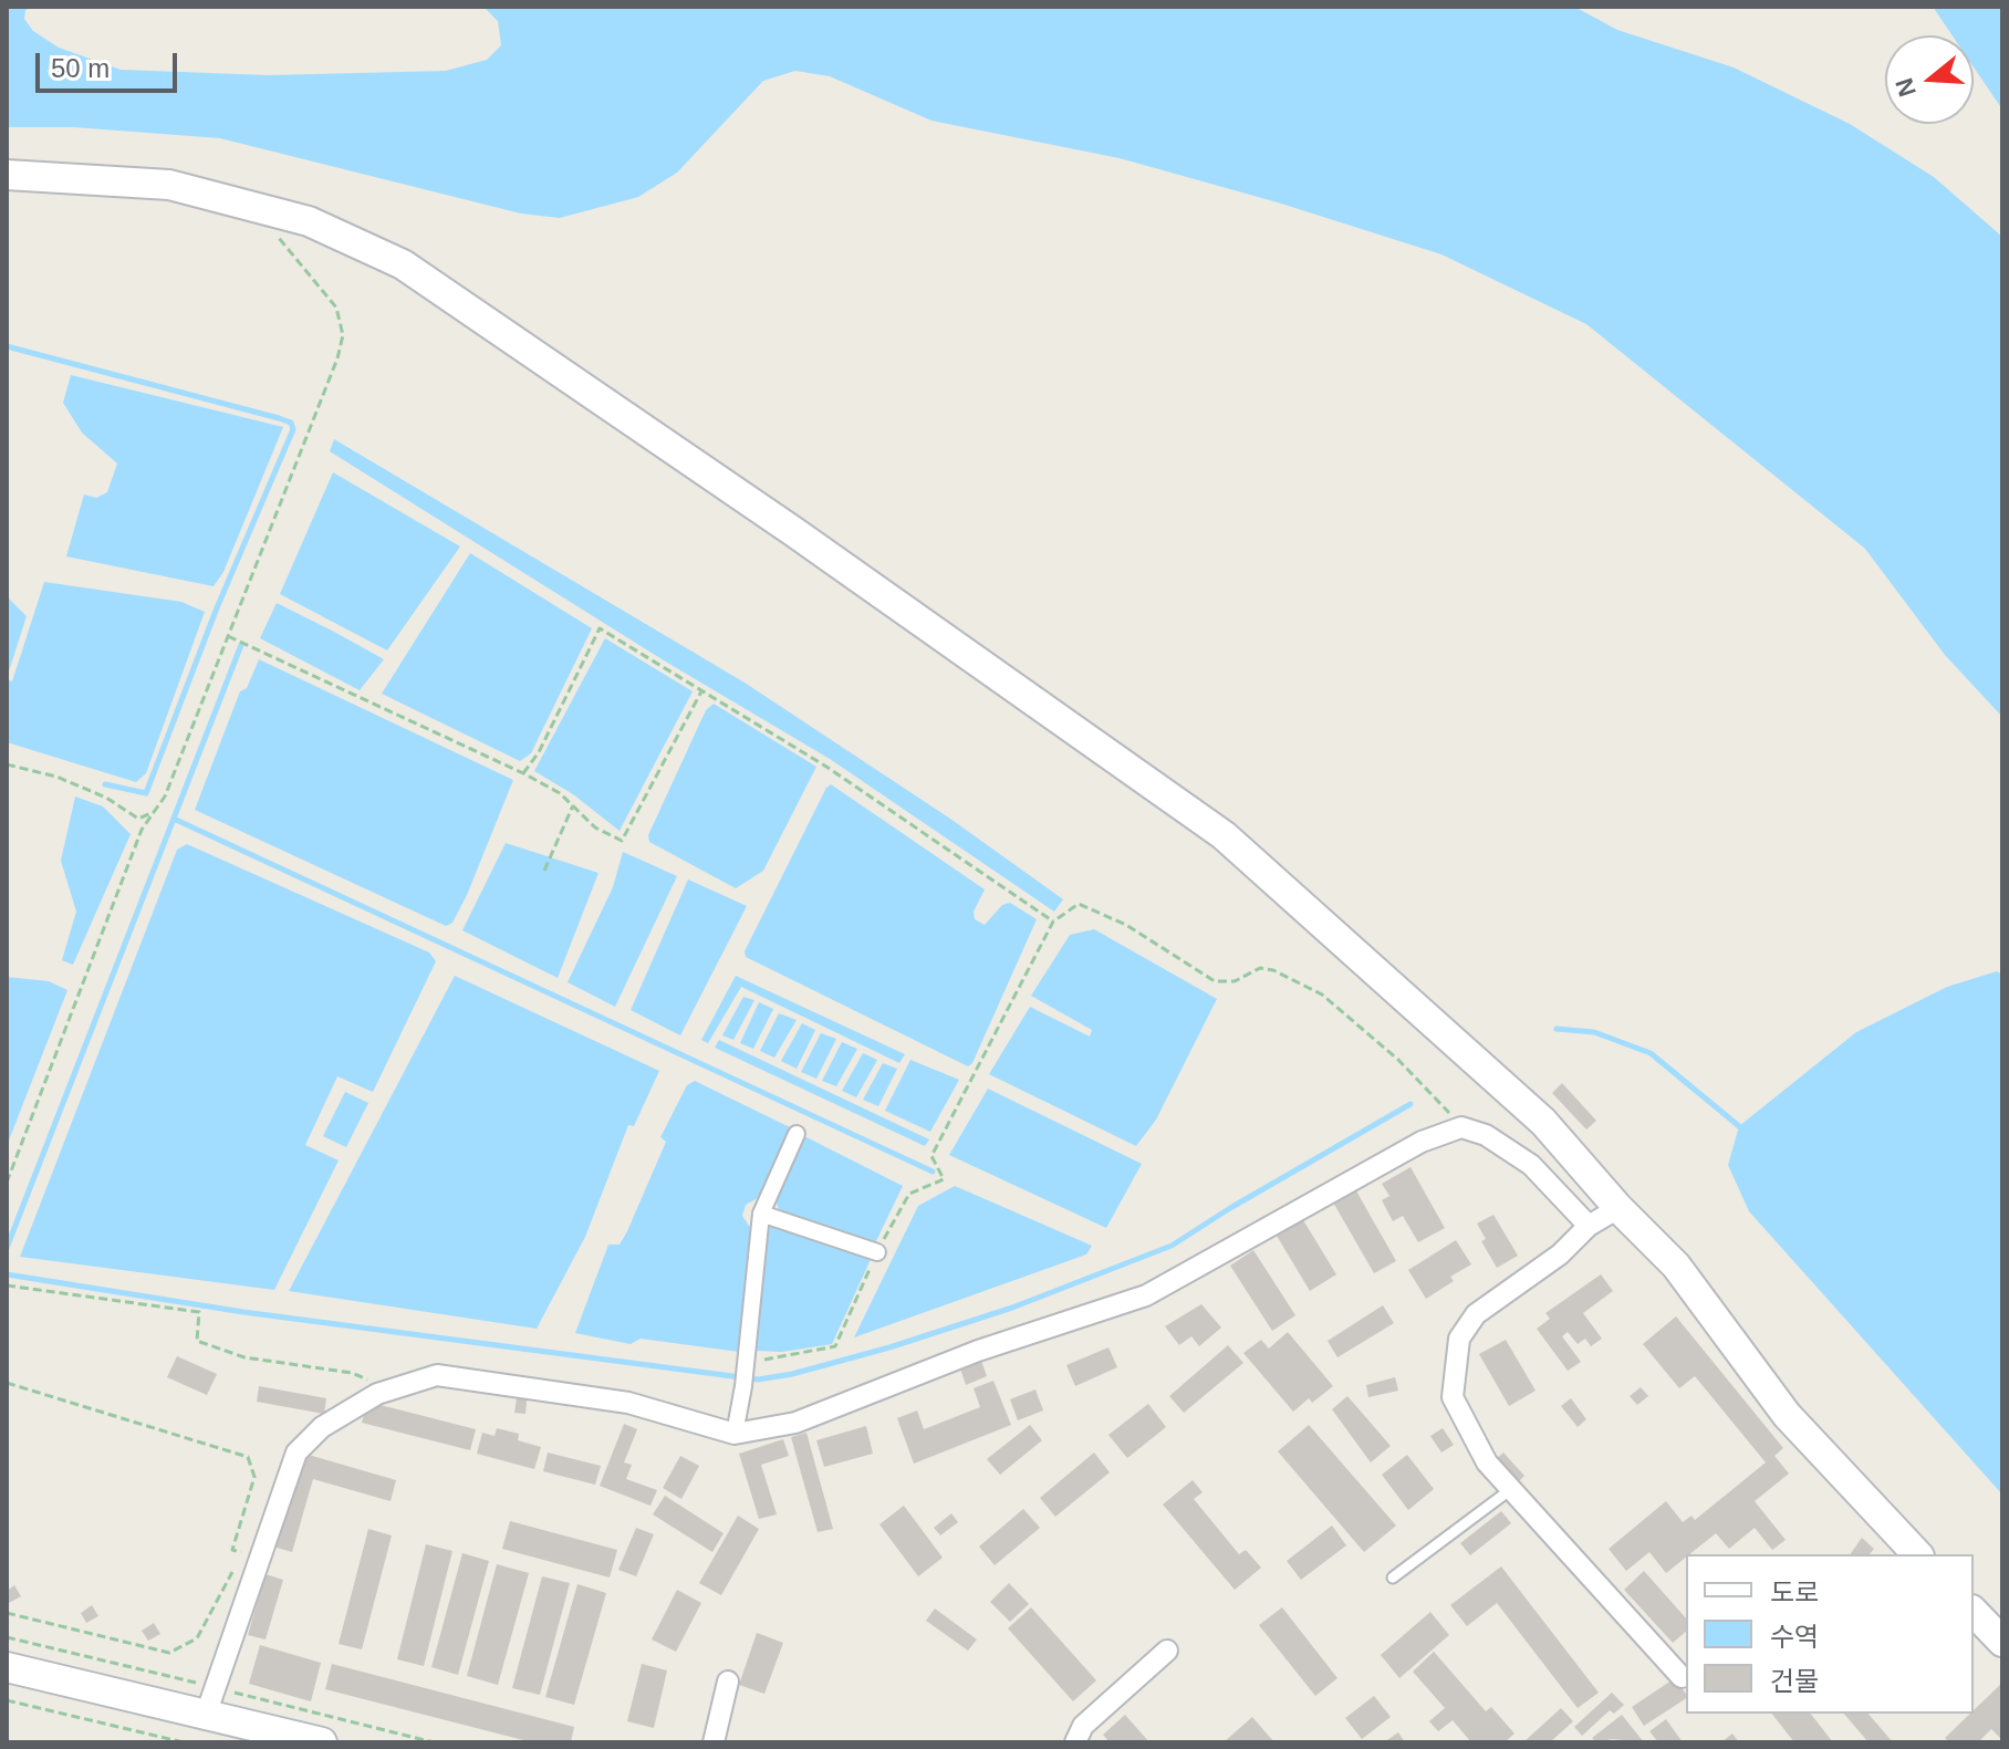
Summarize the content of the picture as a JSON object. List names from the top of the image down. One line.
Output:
{"legend":["도로","수역","건물"],"scale_bar":"50 m","north":"left"}
